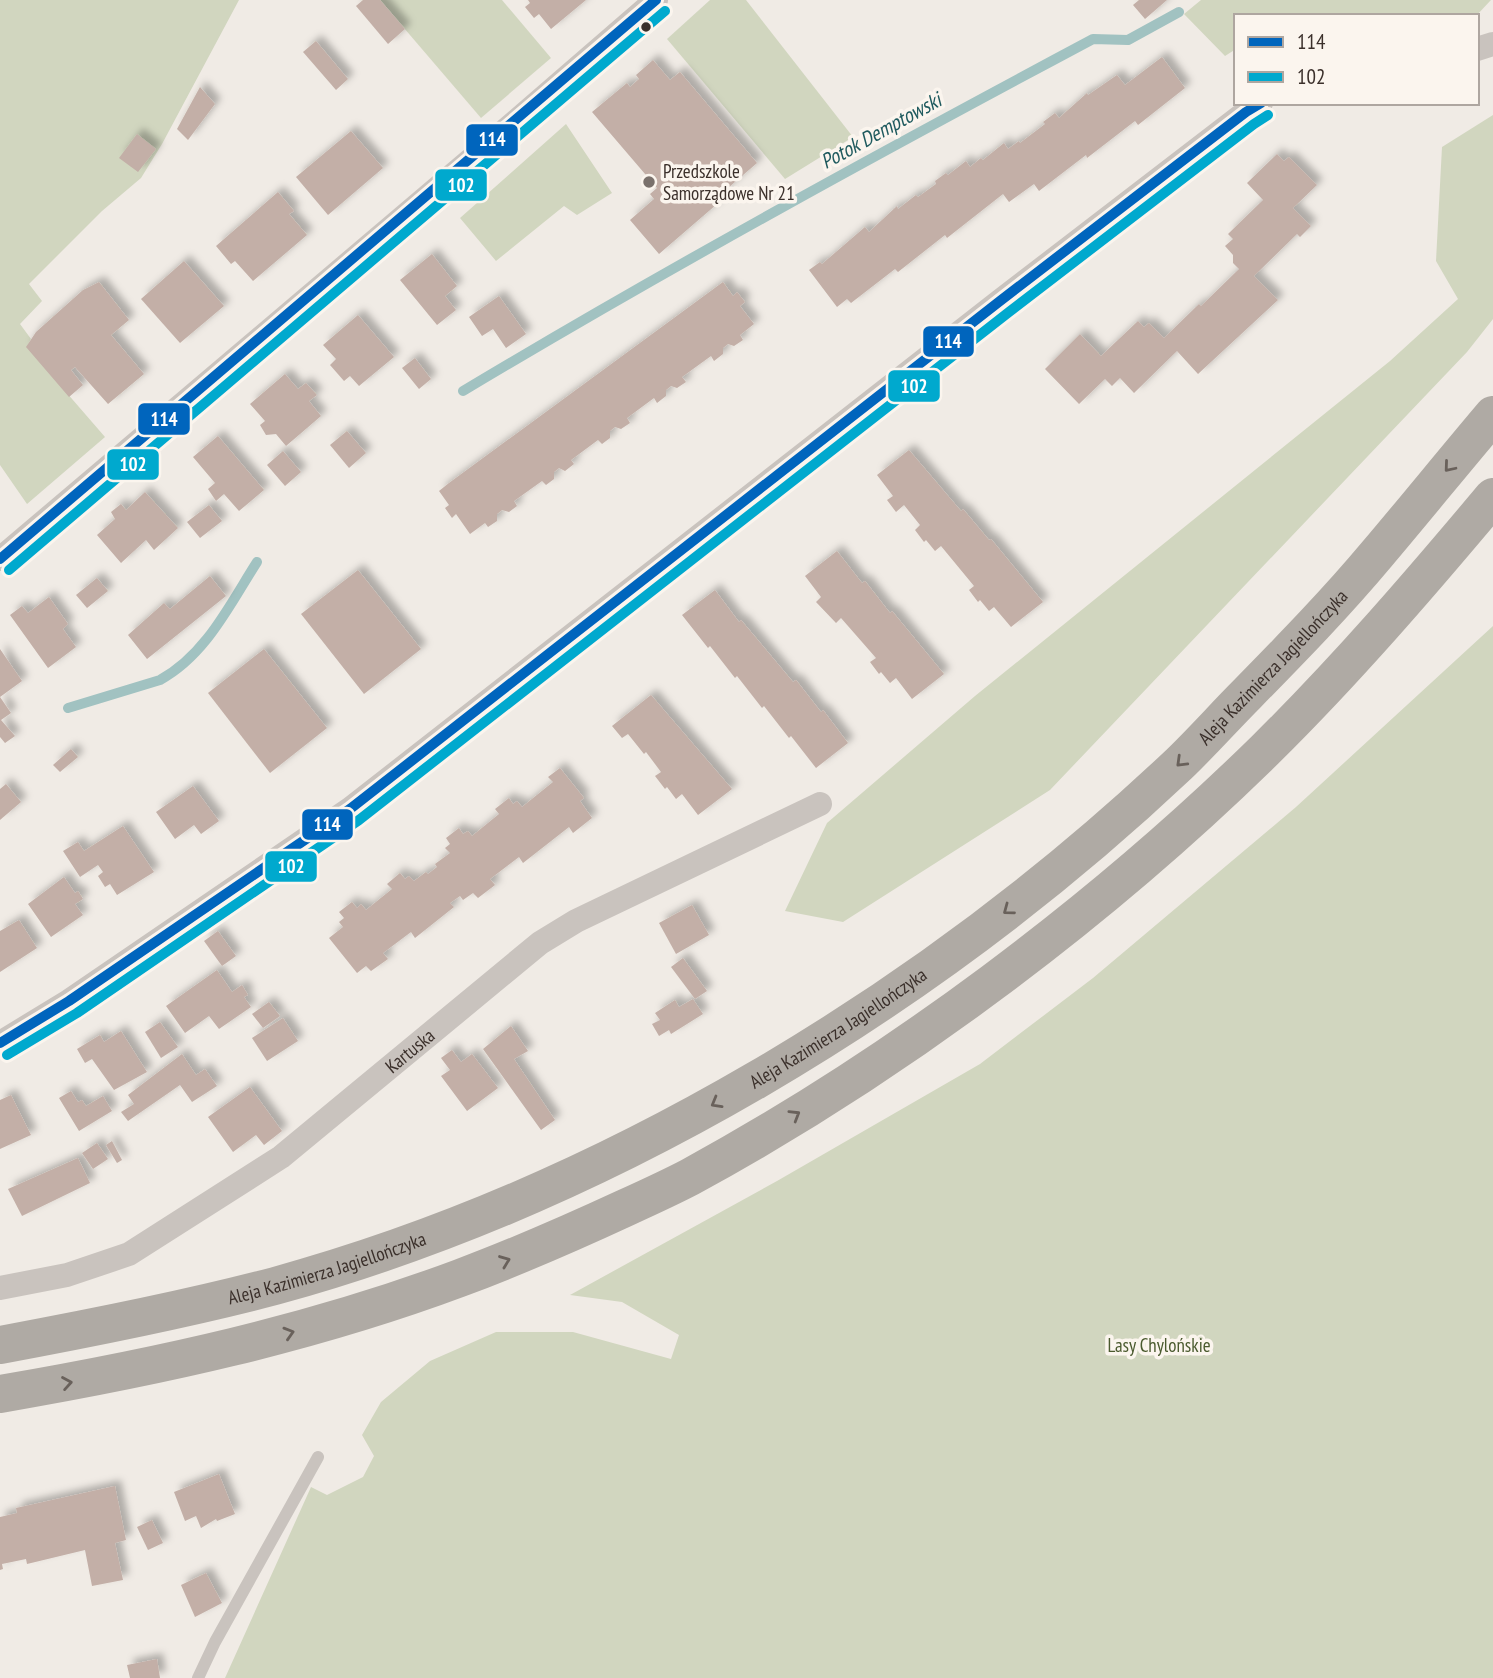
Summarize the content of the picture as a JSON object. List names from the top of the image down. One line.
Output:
{"streets":{"highway":["Aleja Kazimierza Jagiellończyka"],"street":["Kartuska"]},"water":["Potok Demptowski"],"parks":["Lasy Chylońskie"],"places":["Przedszkole Samorządowe Nr 21"],"lines":["transit line 114","transit line 102"],"legend":["114","102"]}
